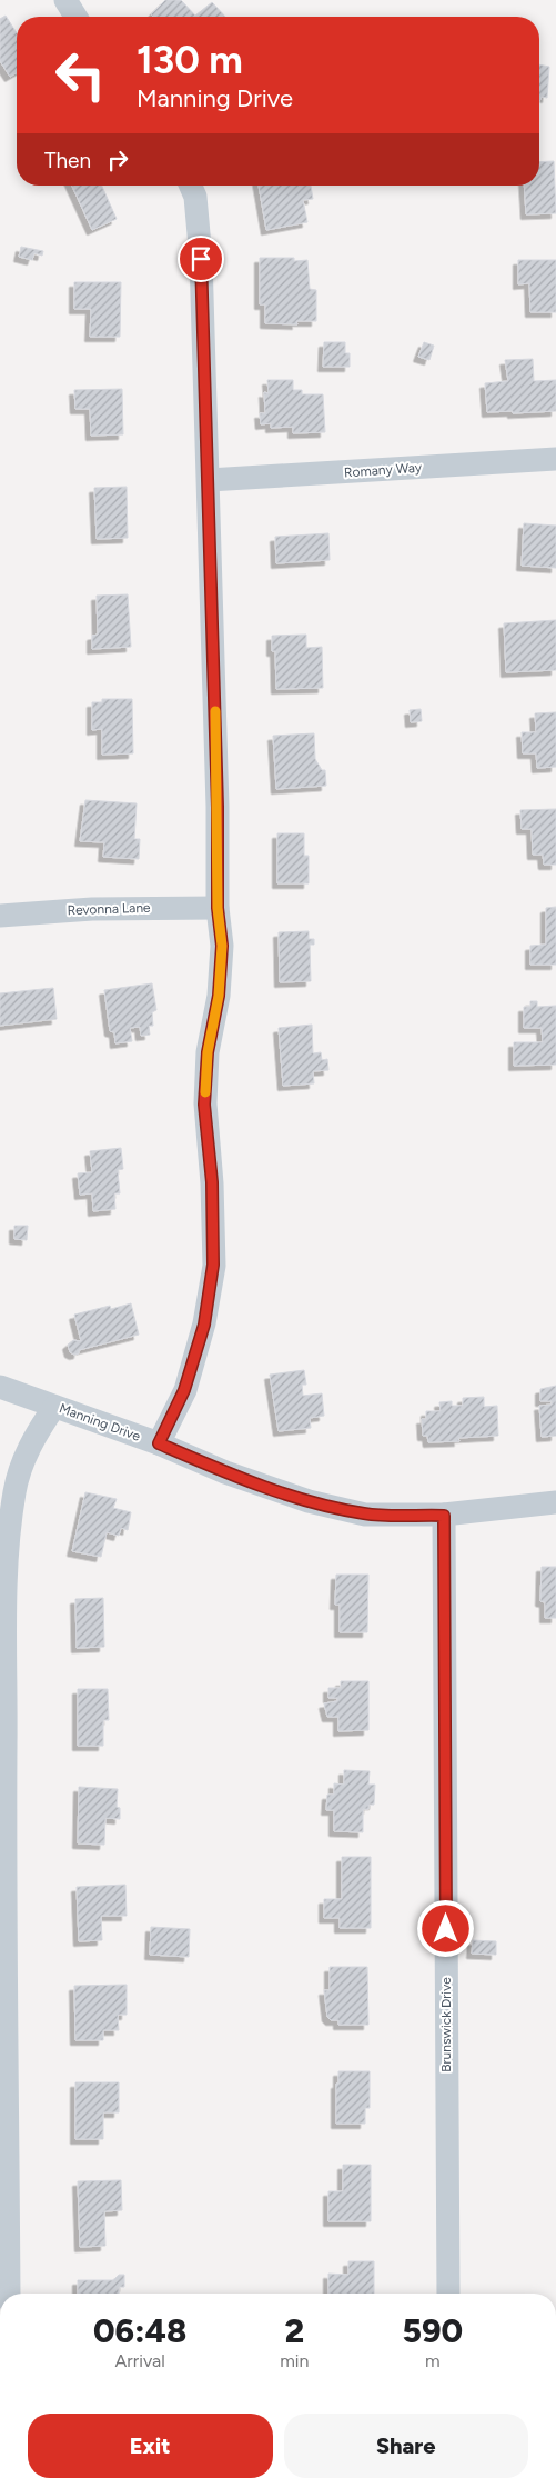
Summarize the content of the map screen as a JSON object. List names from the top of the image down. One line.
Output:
{"streets":{"street":["Romany Way","Revonna Lane","Manning Drive","Brunswick Drive"]},"crossings":[["Manning Drive","Brunswick Drive"]],"page":{"turn":["130 m","Manning Drive"],"then":"Then","eta":["06:48","Arrival","2","min","590","m"],"buttons":["Exit","Share"]}}
